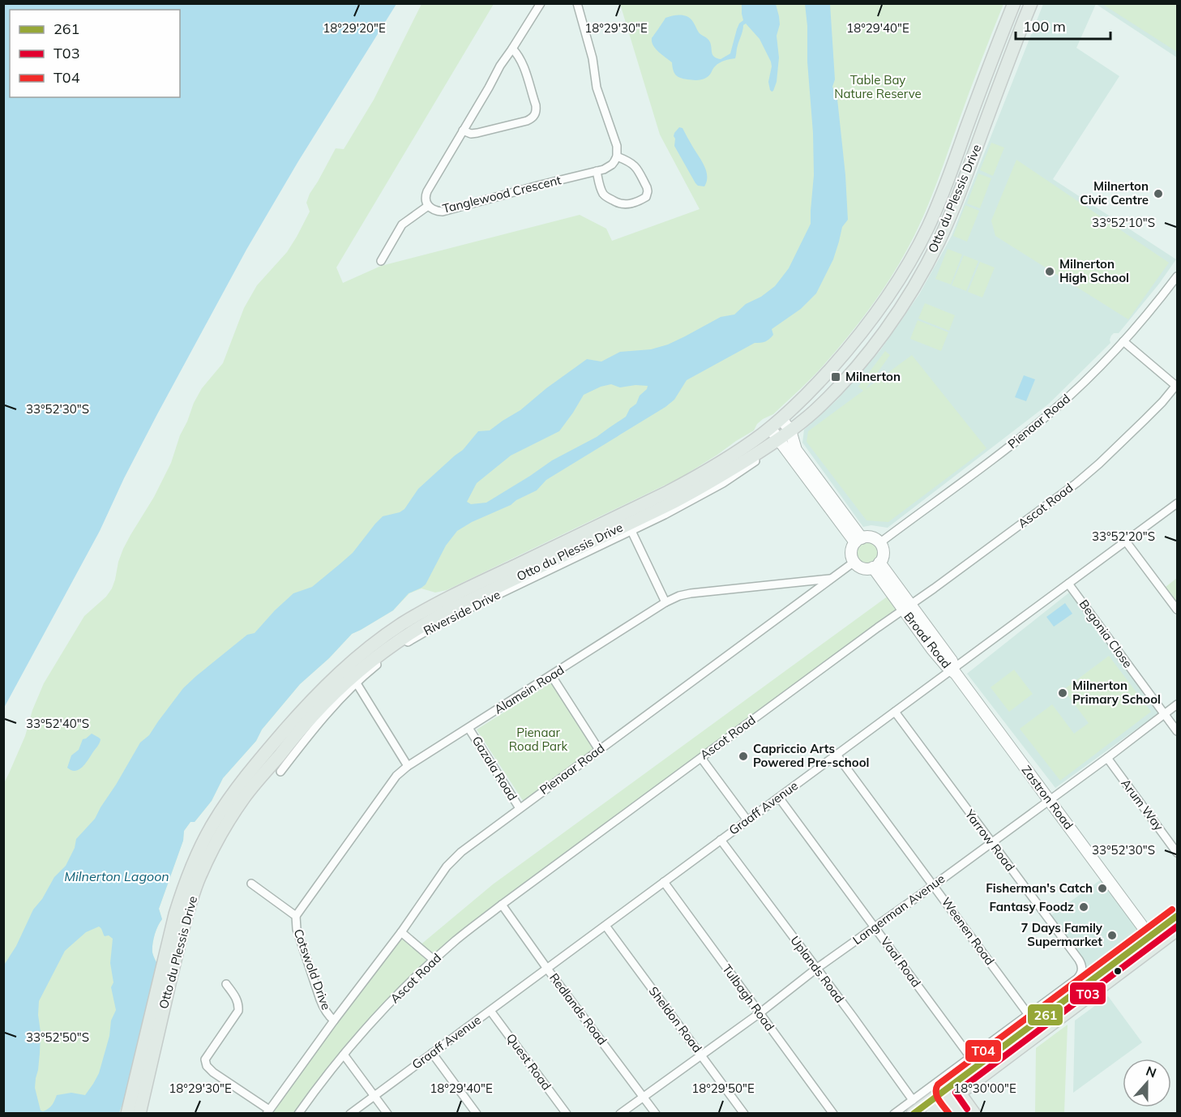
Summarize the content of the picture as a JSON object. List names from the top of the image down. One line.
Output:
{"streets":{"main road":["Otto du Plessis Drive"],"street":["Tanglewood Crescent","Pienaar Road","Ascot Road","Riverside Drive","Begonia Close","Broad Road","Alamein Road","Gazala Road","Zastron Road","Arum Way","Graaff Avenue","Yarrow Road","Langerman Avenue","Weenen Road","Vaal Road","Cotswold Drive","Uplands Road","Tulbagh Road","Redlands Road","Sheldon Road","Quest Road"]},"crossings":[["Pienaar Road","Broad Road"],["Pienaar Road","Alamein Road"],["Pienaar Road","Gazala Road"],["Pienaar Road","Cotswold Drive"],["Ascot Road","Broad Road"],["Ascot Road","Redlands Road"],["Begonia Close","Graaff Avenue"],["Begonia Close","Langerman Avenue"],["Broad Road","Zastron Road"],["Broad Road","Graaff Avenue"],["Alamein Road","Gazala Road"],["Alamein Road","Cotswold Drive"],["Zastron Road","Graaff Avenue"],["Zastron Road","Langerman Avenue"],["Arum Way","Langerman Avenue"],["Graaff Avenue","Yarrow Road"],["Graaff Avenue","Weenen Road"],["Graaff Avenue","Vaal Road"],["Graaff Avenue","Uplands Road"],["Graaff Avenue","Tulbagh Road"],["Graaff Avenue","Redlands Road"],["Graaff Avenue","Sheldon Road"],["Graaff Avenue","Quest Road"],["Yarrow Road","Langerman Avenue"],["Yarrow Road","Weenen Road"],["Langerman Avenue","Weenen Road"],["Langerman Avenue","Vaal Road"],["Langerman Avenue","Uplands Road"],["Langerman Avenue","Tulbagh Road"],["Langerman Avenue","Redlands Road"],["Langerman Avenue","Sheldon Road"]],"water":["Milnerton Lagoon"],"parks":["Table Bay Nature Reserve","Pienaar Road Park"],"places":{"other":["Milnerton Civic Centre","Milnerton High School","Milnerton Primary School","Capriccio Arts Powered Pre-school","Fisherman's Catch","Fantasy Foodz","7 Days Family Supermarket"],"transit":["Milnerton"]},"lines":["transit line T04","transit line 261","transit line T03"],"legend":["261","T03","T04"],"scale_bar":"100 m","north":"top","coordinates":["18°29'20\"E","18°29'30\"E","18°29'40\"E","33°52'10\"S","33°52'30\"S","33°52'20\"S","33°52'40\"S","33°52'50\"S","18°29'50\"E","18°30'00\"E"]}
